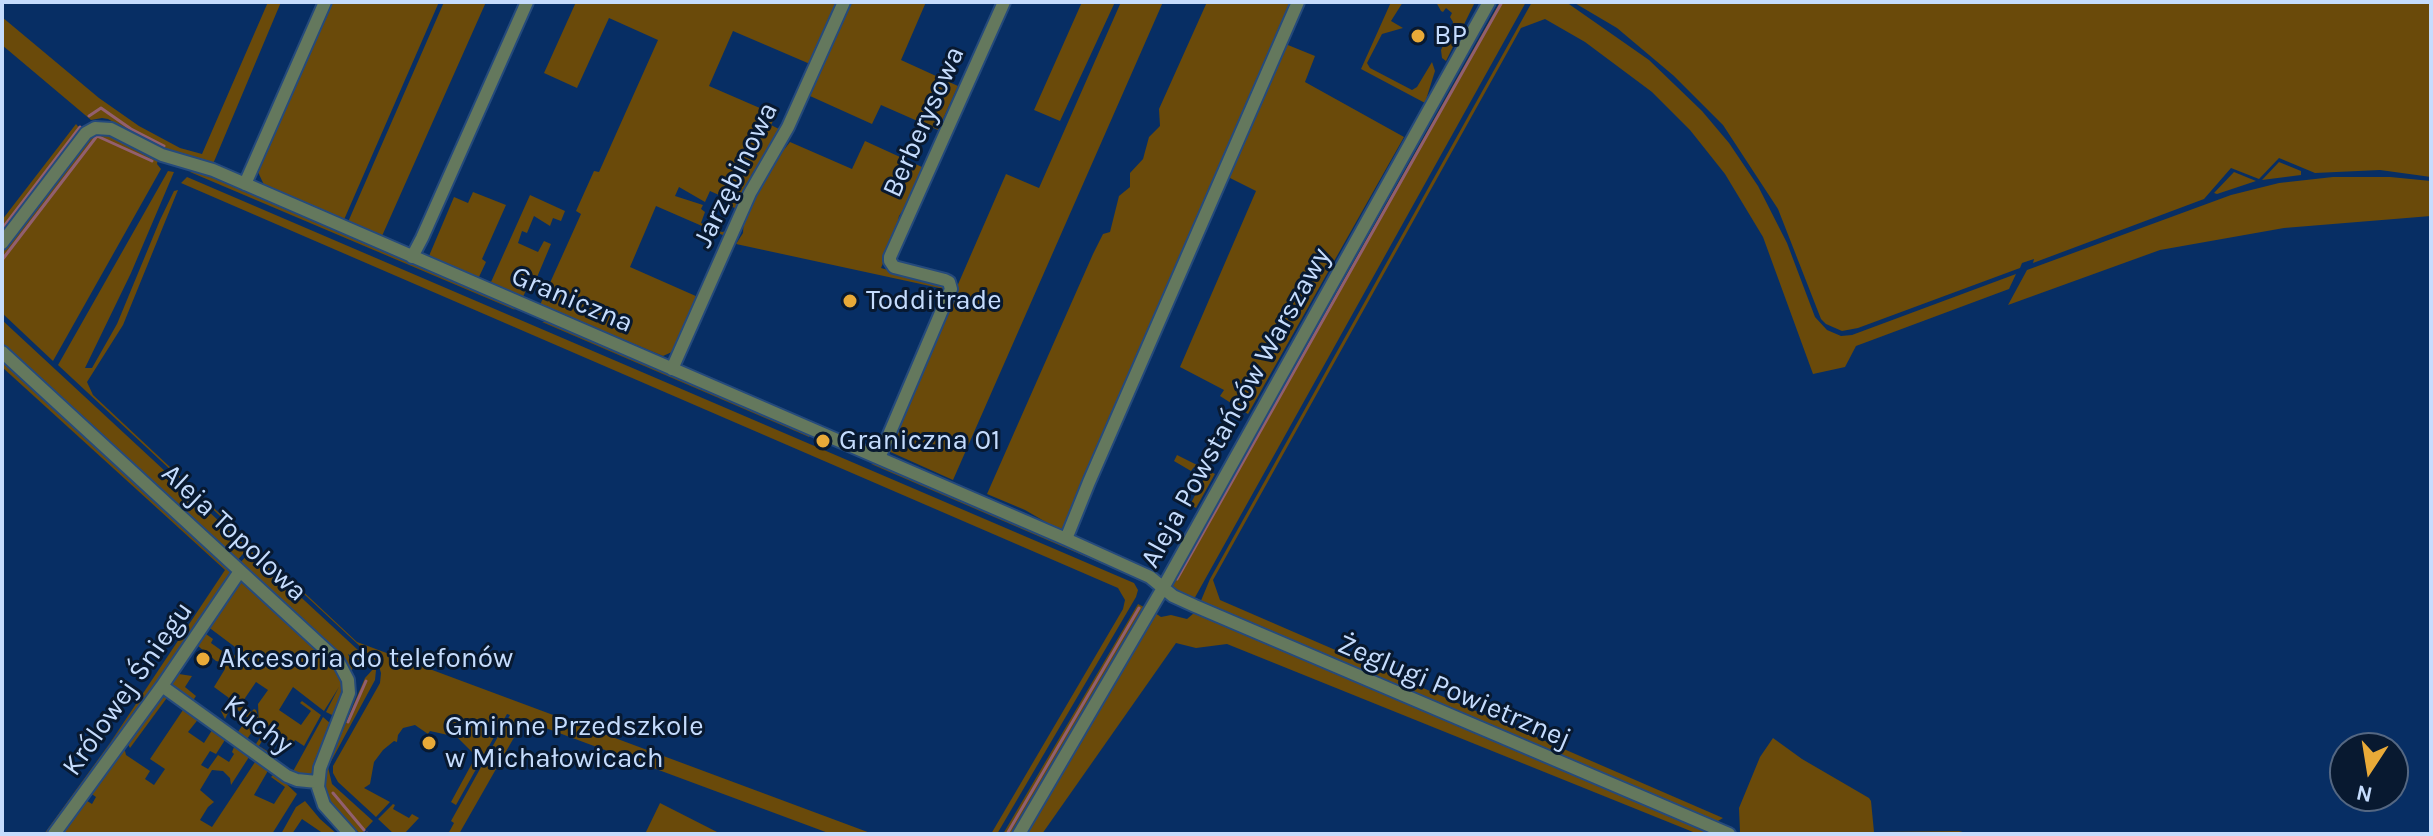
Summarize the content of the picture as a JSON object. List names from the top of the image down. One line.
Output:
{"streets":{"street":["Berberysowa","Jarzębinowa","Graniczna","Aleja Powstańców Warszawy","Aleja Topolowa","Królowej Śniegu","Żeglugi Powietrznej","Kuchy"]},"crossings":[["Berberysowa","Graniczna"],["Jarzębinowa","Graniczna"],["Graniczna","Aleja Powstańców Warszawy"],["Graniczna","Żeglugi Powietrznej"],["Aleja Powstańców Warszawy","Żeglugi Powietrznej"],["Aleja Topolowa","Królowej Śniegu"],["Aleja Topolowa","Kuchy"],["Królowej Śniegu","Kuchy"]],"places":["BP","Todditrade","Graniczna 01","Akcesoria do telefonów","Gminne Przedszkole w Michałowicach"],"north":"bottom"}
